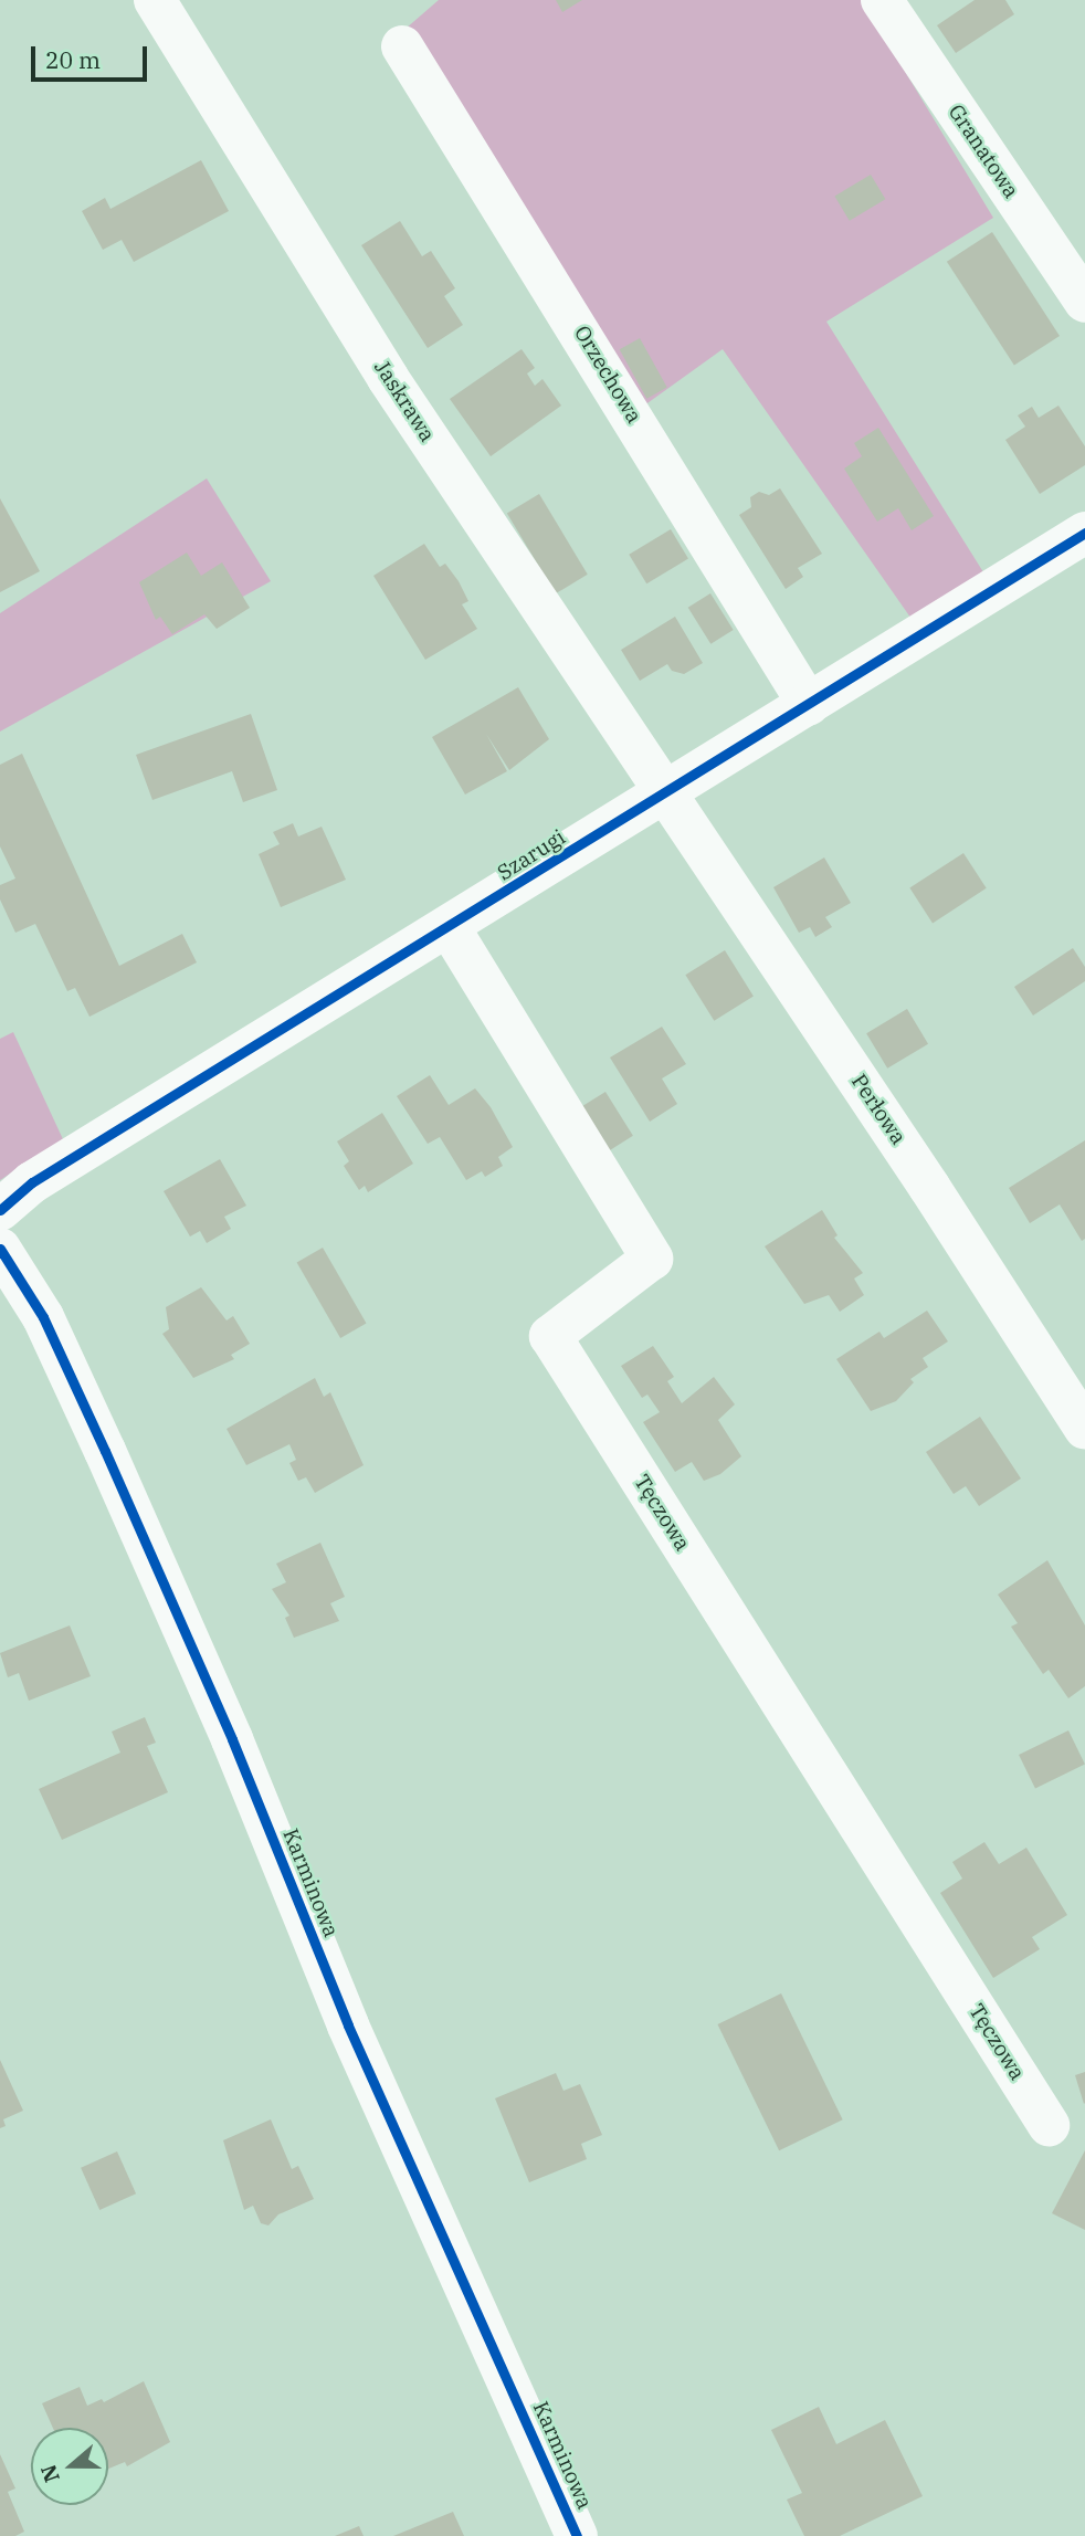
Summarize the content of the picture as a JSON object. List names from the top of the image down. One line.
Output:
{"streets":{"street":["Granatowa","Orzechowa","Jaskrawa","Szarugi","Perłowa","Tęczowa","Karminowa"]},"crossings":[["Orzechowa","Szarugi"],["Jaskrawa","Szarugi"],["Jaskrawa","Perłowa"],["Szarugi","Perłowa"],["Szarugi","Tęczowa"]],"scale_bar":"20 m","north":"left"}
